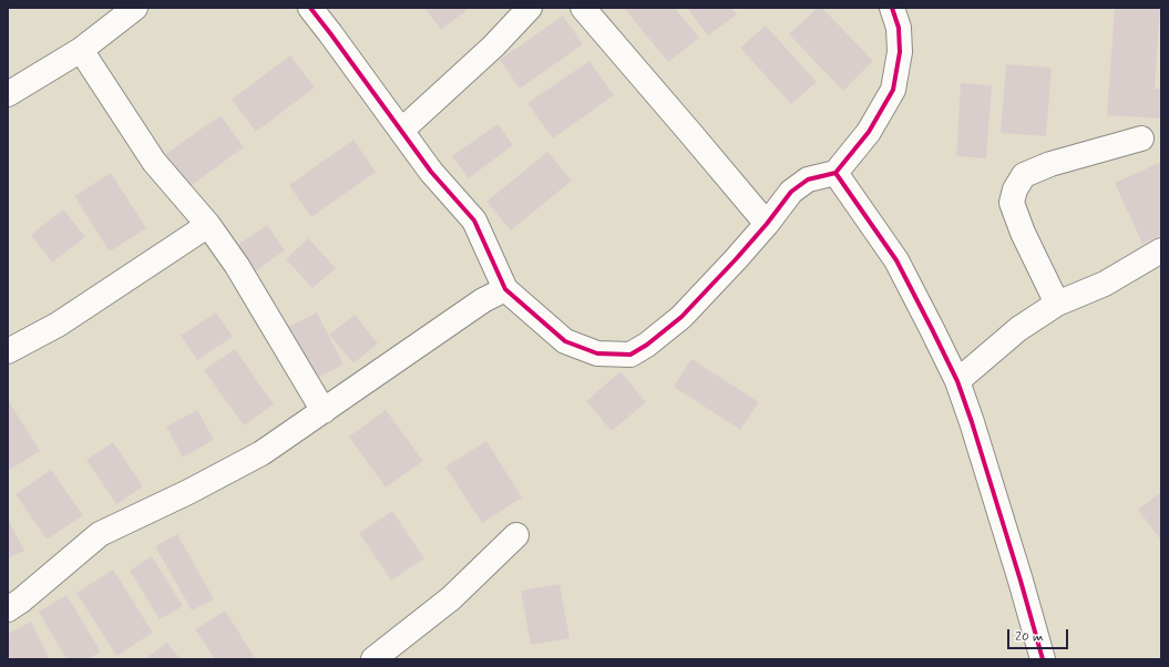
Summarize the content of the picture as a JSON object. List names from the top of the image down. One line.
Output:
{"scale_bar":"20 m"}
